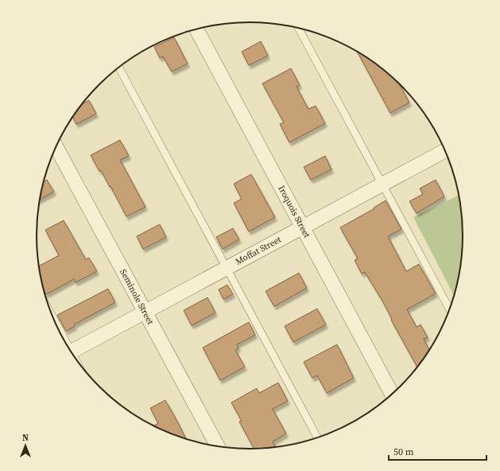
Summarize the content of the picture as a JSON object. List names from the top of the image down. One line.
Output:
{"streets":{"street":["Iroquois Street","Moffat Street","Seminole Street"]},"crossings":[["Iroquois Street","Moffat Street"],["Moffat Street","Seminole Street"]],"scale_bar":"50 m","north":"top"}
